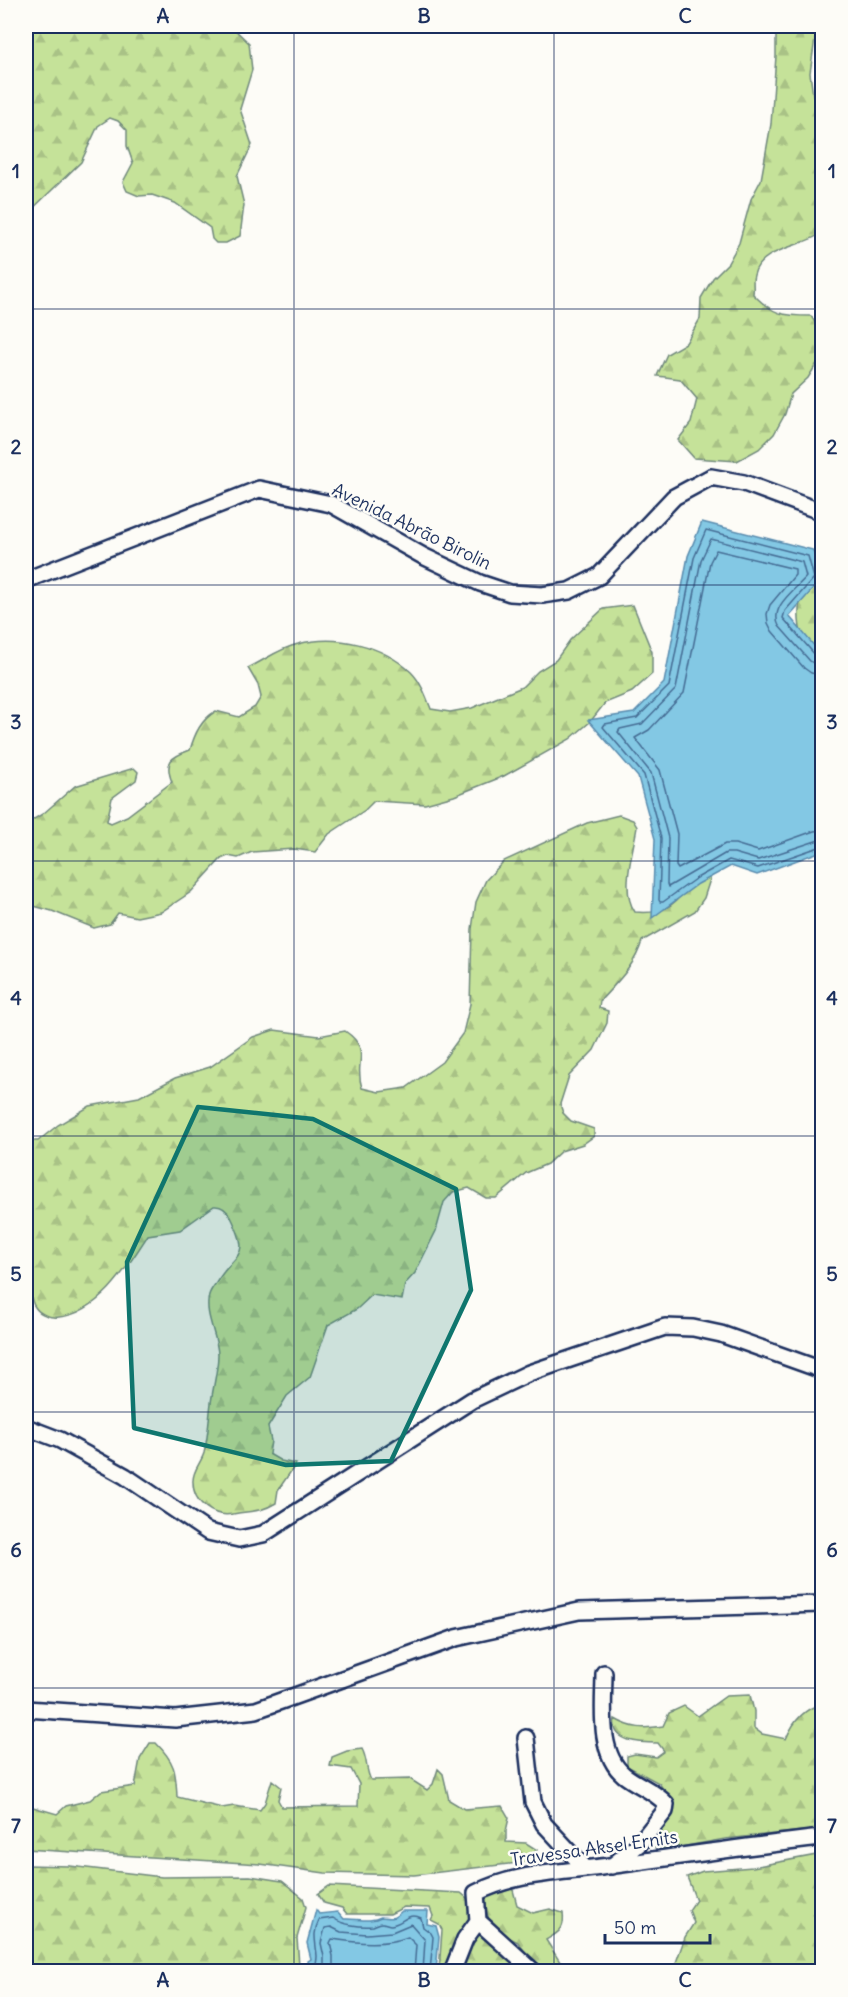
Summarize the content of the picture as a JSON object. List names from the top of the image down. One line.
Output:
{"streets":{"street":["Avenida Abrão Birolin","Travessa Aksel Ernits"]},"scale_bar":"50 m","grid":{"columns":["A","B","C"],"rows":["1","2","3","4","5","6","7"]}}
